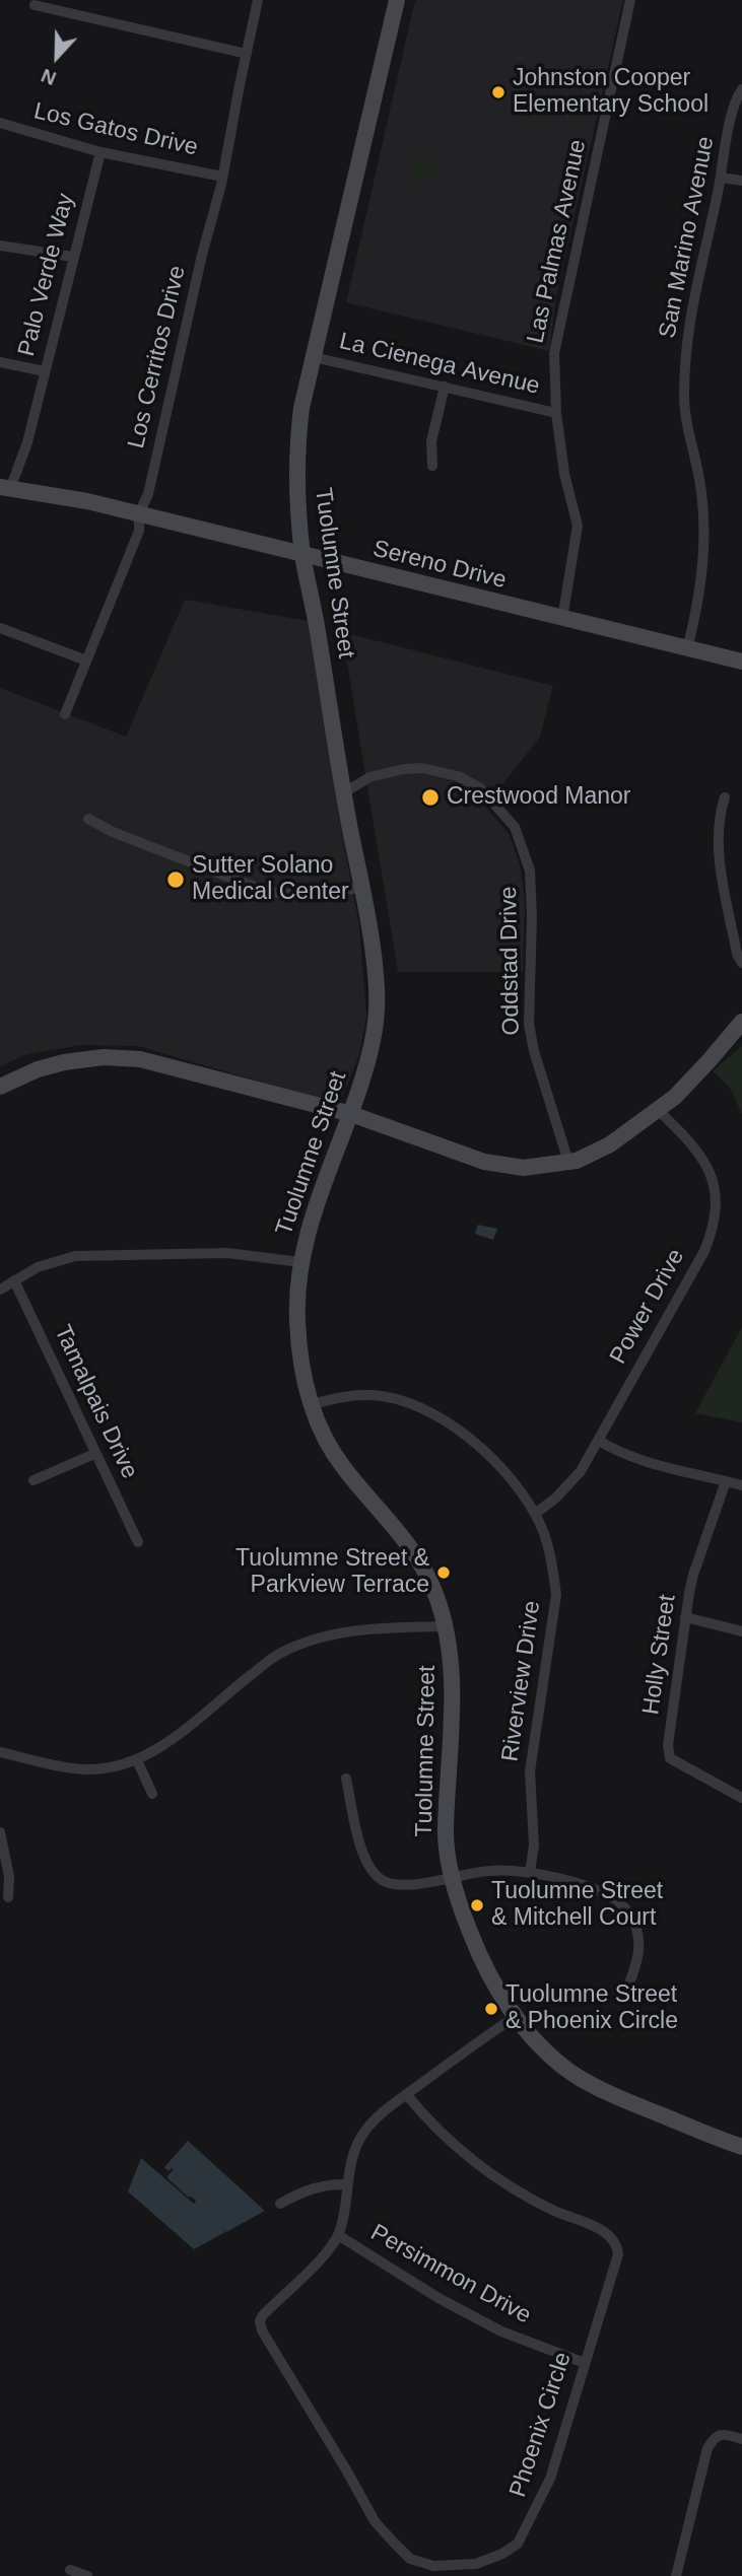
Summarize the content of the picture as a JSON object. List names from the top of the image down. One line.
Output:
{"streets":{"main road":["Sereno Drive","Tuolumne Street"],"street":["Los Gatos Drive","San Marino Avenue","Las Palmas Avenue","Palo Verde Way","Los Cerritos Drive","La Cienega Avenue","Oddstad Drive","Power Drive","Tamalpais Drive","Holly Street","Riverview Drive","Persimmon Drive","Phoenix Circle"]},"crossings":[["Los Gatos Drive","Palo Verde Way"],["Los Gatos Drive","Los Cerritos Drive"],["San Marino Avenue","Sereno Drive"],["Las Palmas Avenue","La Cienega Avenue"],["Las Palmas Avenue","Sereno Drive"],["Palo Verde Way","Sereno Drive"],["Los Cerritos Drive","Sereno Drive"],["La Cienega Avenue","Tuolumne Street"],["Sereno Drive","Tuolumne Street"],["Tuolumne Street","Oddstad Drive"],["Tuolumne Street","Riverview Drive"],["Tuolumne Street","Phoenix Circle"],["Power Drive","Riverview Drive"],["Persimmon Drive","Phoenix Circle"]],"places":["Johnston Cooper Elementary School","Crestwood Manor","Sutter Solano Medical Center","Tuolumne Street & Parkview Terrace","Tuolumne Street & Mitchell Court","Tuolumne Street & Phoenix Circle"],"north":"bottom"}
